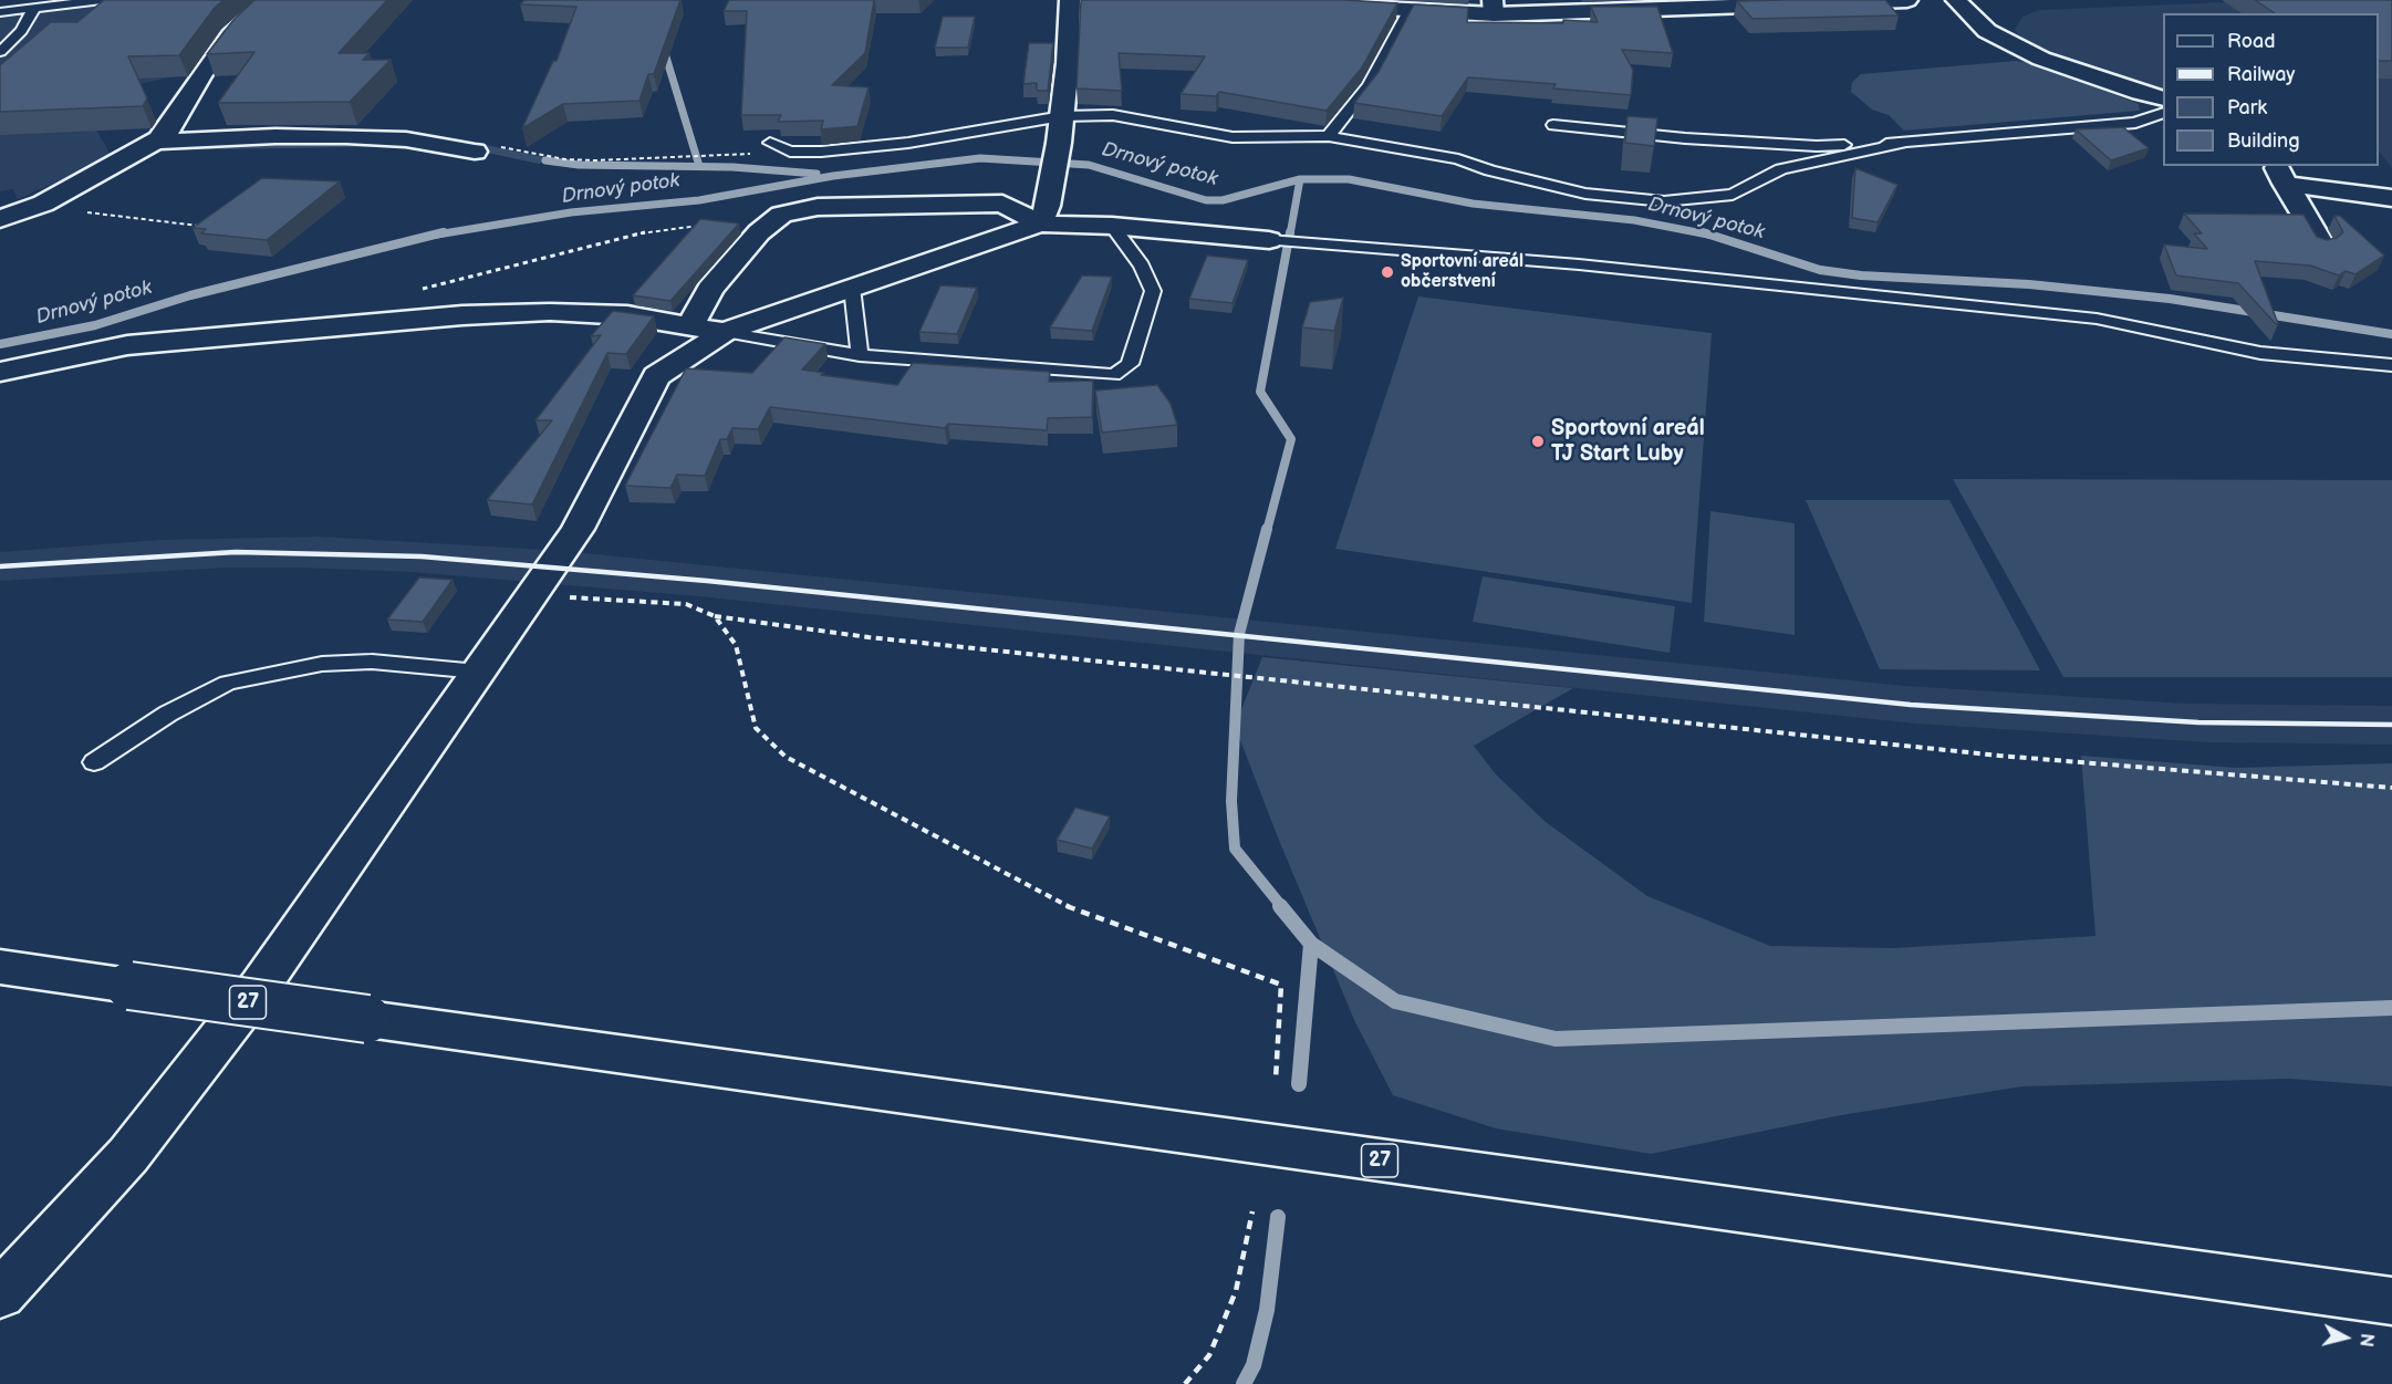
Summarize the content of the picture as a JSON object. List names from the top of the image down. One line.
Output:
{"streets":{"street":["27"]},"water":["Drnový potok"],"places":["Sportovní areál občerstvení","Sportovní areál TJ Start Luby"],"legend":["Road","Railway","Park","Building"],"north":"right"}
